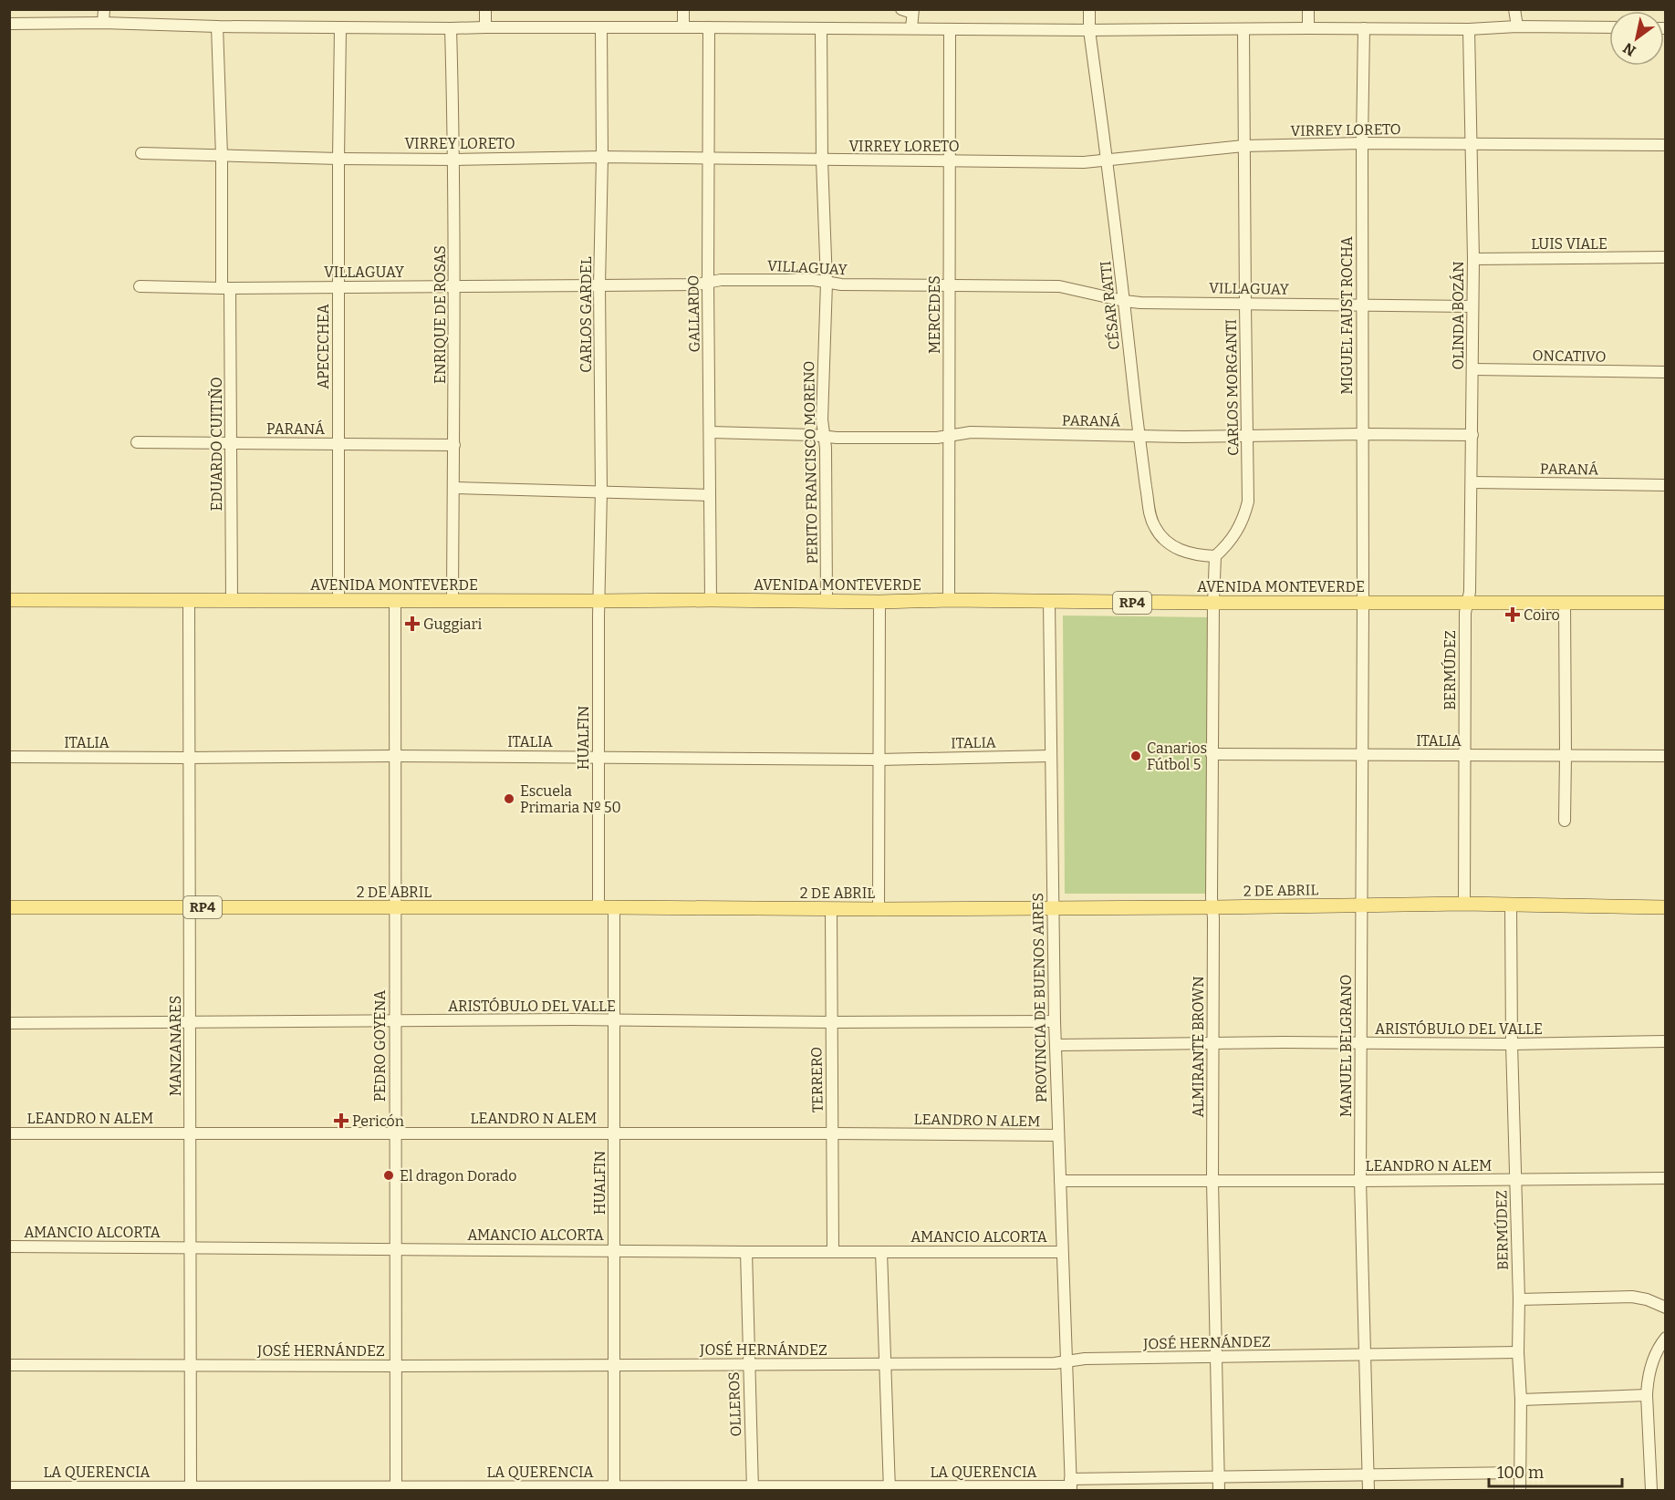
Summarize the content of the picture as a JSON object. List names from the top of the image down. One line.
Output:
{"streets":{"main road":["AVENIDA MONTEVERDE","RP4","2 DE ABRIL"],"street":["VIRREY LORETO","LUIS VIALE","VILLAGUAY","CÉSAR RATTI","GALLARDO","ENRIQUE DE ROSAS","CARLOS GARDEL","MERCEDES","MIGUEL FAUST ROCHA","OLINDA BOZÁN","APECECHEA","ONCATIVO","CARLOS MORGANTI","PARANÁ","EDUARDO CUITIÑO","PERITO FRANCISCO MORENO","BERMÚDEZ","HUALFIN","ITALIA","PROVINCIA DE BUENOS AIRES","ARISTÓBULO DEL VALLE","MANZANARES","PEDRO GOYENA","MANUEL BELGRANO","ALMIRANTE BROWN","TERRERO","LEANDRO N ALEM","AMANCIO ALCORTA","JOSÉ HERNÁNDEZ","OLLEROS","LA QUERENCIA"]},"crossings":[["VIRREY LORETO","CÉSAR RATTI"],["VIRREY LORETO","GALLARDO"],["VIRREY LORETO","ENRIQUE DE ROSAS"],["VIRREY LORETO","CARLOS GARDEL"],["VIRREY LORETO","MERCEDES"],["VIRREY LORETO","MIGUEL FAUST ROCHA"],["VIRREY LORETO","OLINDA BOZÁN"],["VIRREY LORETO","APECECHEA"],["VIRREY LORETO","CARLOS MORGANTI"],["VIRREY LORETO","EDUARDO CUITIÑO"],["VIRREY LORETO","PERITO FRANCISCO MORENO"],["LUIS VIALE","OLINDA BOZÁN"],["VILLAGUAY","CÉSAR RATTI"],["VILLAGUAY","GALLARDO"],["VILLAGUAY","ENRIQUE DE ROSAS"],["VILLAGUAY","CARLOS GARDEL"],["VILLAGUAY","MERCEDES"],["VILLAGUAY","MIGUEL FAUST ROCHA"],["VILLAGUAY","OLINDA BOZÁN"],["VILLAGUAY","APECECHEA"],["VILLAGUAY","CARLOS MORGANTI"],["VILLAGUAY","EDUARDO CUITIÑO"],["VILLAGUAY","PERITO FRANCISCO MORENO"],["CÉSAR RATTI","CARLOS MORGANTI"],["CÉSAR RATTI","PARANÁ"],["GALLARDO","PARANÁ"],["GALLARDO","AVENIDA MONTEVERDE"],["ENRIQUE DE ROSAS","PARANÁ"],["ENRIQUE DE ROSAS","AVENIDA MONTEVERDE"],["CARLOS GARDEL","AVENIDA MONTEVERDE"],["CARLOS GARDEL","HUALFIN"],["MERCEDES","PARANÁ"],["MERCEDES","AVENIDA MONTEVERDE"],["MIGUEL FAUST ROCHA","PARANÁ"],["MIGUEL FAUST ROCHA","AVENIDA MONTEVERDE"],["MIGUEL FAUST ROCHA","MANUEL BELGRANO"],["OLINDA BOZÁN","ONCATIVO"],["OLINDA BOZÁN","PARANÁ"],["OLINDA BOZÁN","AVENIDA MONTEVERDE"],["OLINDA BOZÁN","BERMÚDEZ"],["APECECHEA","PARANÁ"],["APECECHEA","AVENIDA MONTEVERDE"],["CARLOS MORGANTI","PARANÁ"],["PARANÁ","EDUARDO CUITIÑO"],["PARANÁ","PERITO FRANCISCO MORENO"],["EDUARDO CUITIÑO","AVENIDA MONTEVERDE"],["PERITO FRANCISCO MORENO","AVENIDA MONTEVERDE"],["AVENIDA MONTEVERDE","BERMÚDEZ"],["AVENIDA MONTEVERDE","HUALFIN"],["AVENIDA MONTEVERDE","PROVINCIA DE BUENOS AIRES"],["AVENIDA MONTEVERDE","MANZANARES"],["AVENIDA MONTEVERDE","PEDRO GOYENA"],["AVENIDA MONTEVERDE","MANUEL BELGRANO"],["AVENIDA MONTEVERDE","ALMIRANTE BROWN"],["BERMÚDEZ","ITALIA"],["BERMÚDEZ","2 DE ABRIL"],["BERMÚDEZ","ARISTÓBULO DEL VALLE"],["BERMÚDEZ","LEANDRO N ALEM"],["BERMÚDEZ","JOSÉ HERNÁNDEZ"],["BERMÚDEZ","LA QUERENCIA"],["HUALFIN","ITALIA"],["HUALFIN","2 DE ABRIL"],["HUALFIN","ARISTÓBULO DEL VALLE"],["HUALFIN","LEANDRO N ALEM"],["HUALFIN","AMANCIO ALCORTA"],["HUALFIN","JOSÉ HERNÁNDEZ"],["HUALFIN","LA QUERENCIA"],["ITALIA","PROVINCIA DE BUENOS AIRES"],["ITALIA","MANZANARES"],["ITALIA","PEDRO GOYENA"],["ITALIA","MANUEL BELGRANO"],["ITALIA","ALMIRANTE BROWN"],["2 DE ABRIL","PROVINCIA DE BUENOS AIRES"],["2 DE ABRIL","MANZANARES"],["2 DE ABRIL","PEDRO GOYENA"],["2 DE ABRIL","MANUEL BELGRANO"],["2 DE ABRIL","ALMIRANTE BROWN"],["2 DE ABRIL","TERRERO"],["PROVINCIA DE BUENOS AIRES","ARISTÓBULO DEL VALLE"],["PROVINCIA DE BUENOS AIRES","LEANDRO N ALEM"],["PROVINCIA DE BUENOS AIRES","AMANCIO ALCORTA"],["PROVINCIA DE BUENOS AIRES","JOSÉ HERNÁNDEZ"],["PROVINCIA DE BUENOS AIRES","LA QUERENCIA"],["ARISTÓBULO DEL VALLE","MANZANARES"],["ARISTÓBULO DEL VALLE","PEDRO GOYENA"],["ARISTÓBULO DEL VALLE","MANUEL BELGRANO"],["ARISTÓBULO DEL VALLE","ALMIRANTE BROWN"],["ARISTÓBULO DEL VALLE","TERRERO"],["MANZANARES","LEANDRO N ALEM"],["MANZANARES","AMANCIO ALCORTA"],["MANZANARES","JOSÉ HERNÁNDEZ"],["MANZANARES","LA QUERENCIA"],["PEDRO GOYENA","LEANDRO N ALEM"],["PEDRO GOYENA","AMANCIO ALCORTA"],["PEDRO GOYENA","JOSÉ HERNÁNDEZ"],["PEDRO GOYENA","LA QUERENCIA"],["MANUEL BELGRANO","LEANDRO N ALEM"],["MANUEL BELGRANO","JOSÉ HERNÁNDEZ"],["MANUEL BELGRANO","LA QUERENCIA"],["ALMIRANTE BROWN","LEANDRO N ALEM"],["ALMIRANTE BROWN","JOSÉ HERNÁNDEZ"],["ALMIRANTE BROWN","LA QUERENCIA"],["TERRERO","LEANDRO N ALEM"],["TERRERO","AMANCIO ALCORTA"],["AMANCIO ALCORTA","OLLEROS"],["JOSÉ HERNÁNDEZ","OLLEROS"],["OLLEROS","LA QUERENCIA"]],"places":{"health":["Coiro","Guggiari","Pericón"],"other":["Canarios Fútbol 5","Escuela Primaria Nº 50","El dragon Dorado"]},"scale_bar":"100 m","north":"bottom left"}
